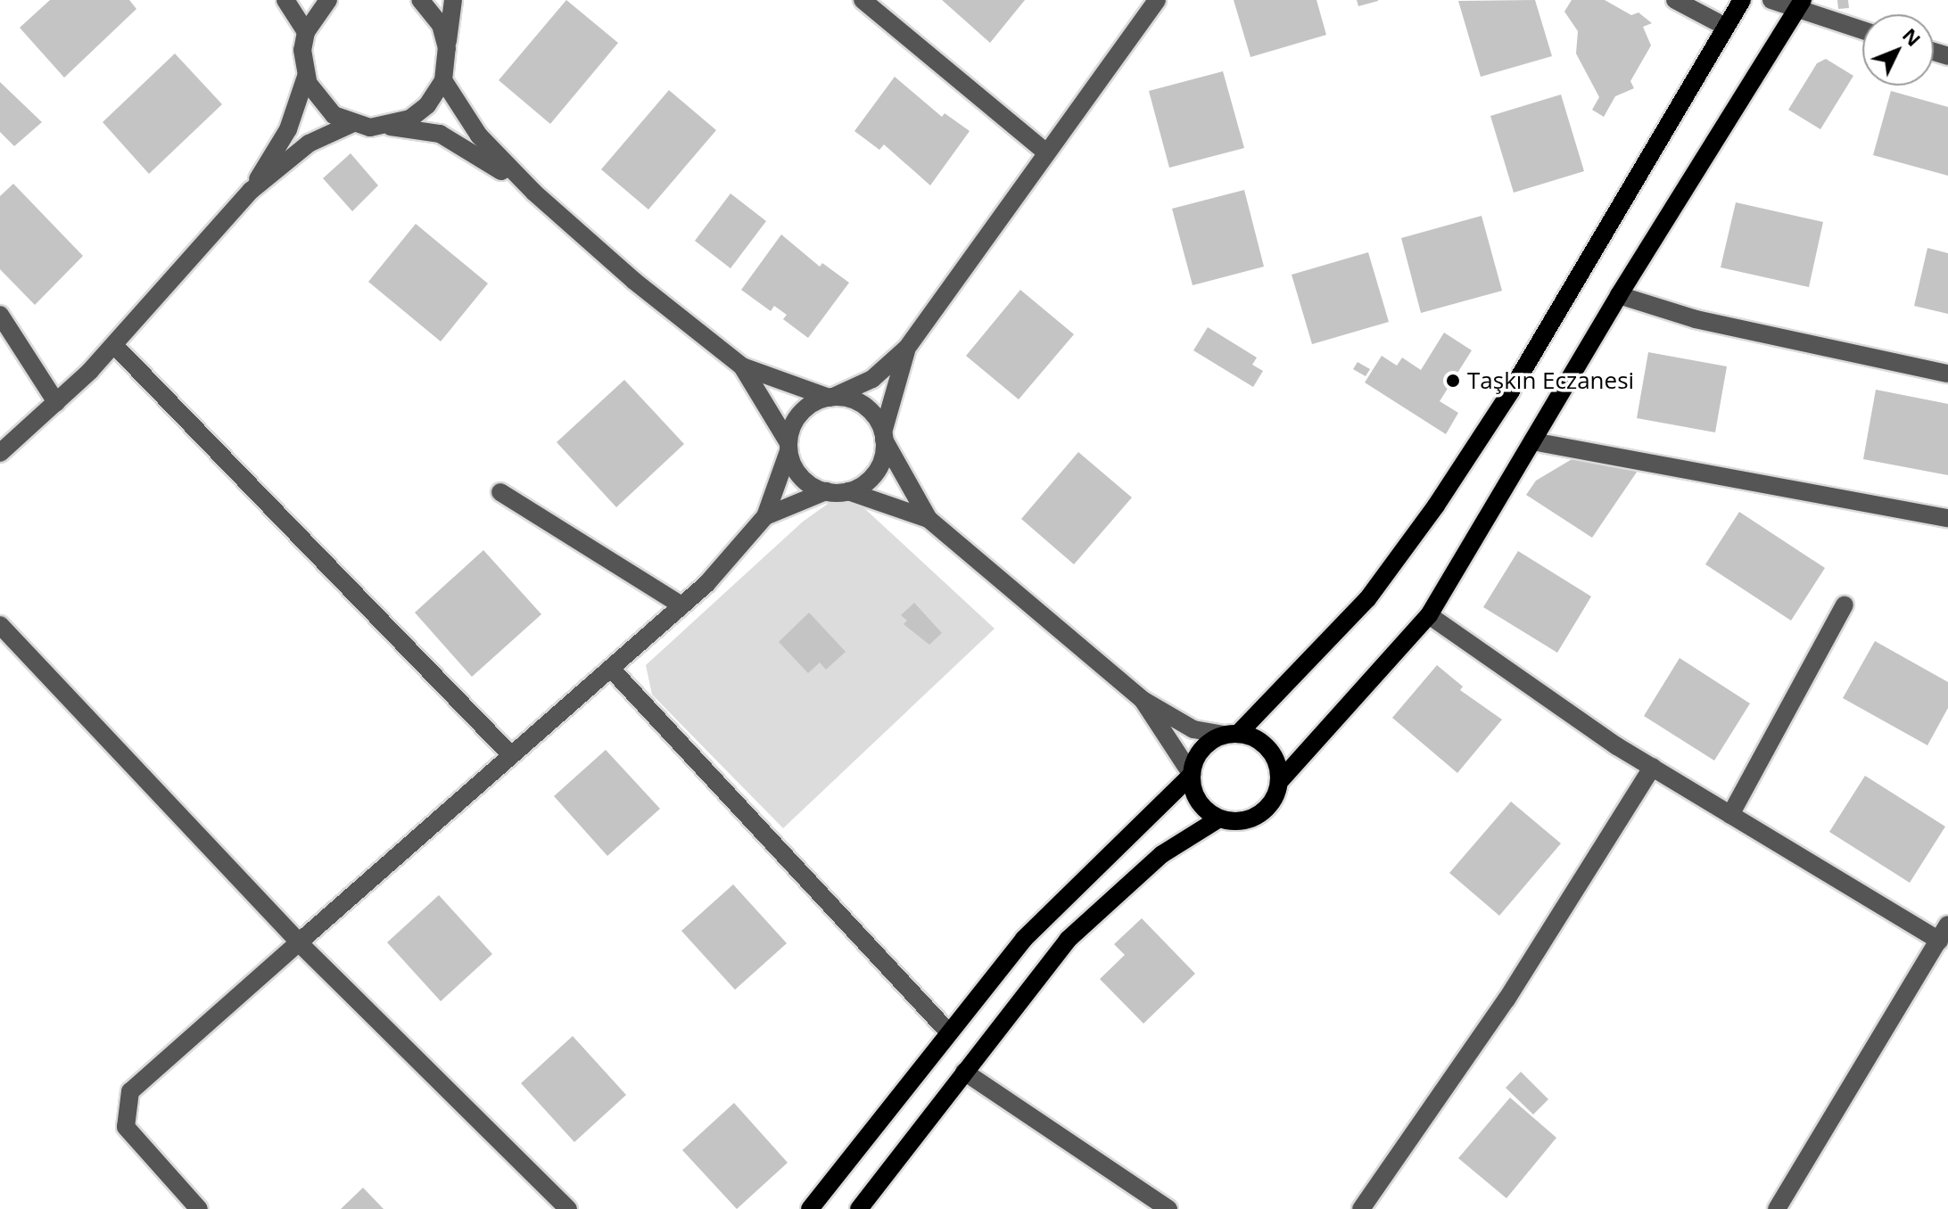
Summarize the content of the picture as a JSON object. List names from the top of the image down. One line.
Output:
{"places":["Taşkın Eczanesi"],"north":"top right"}
